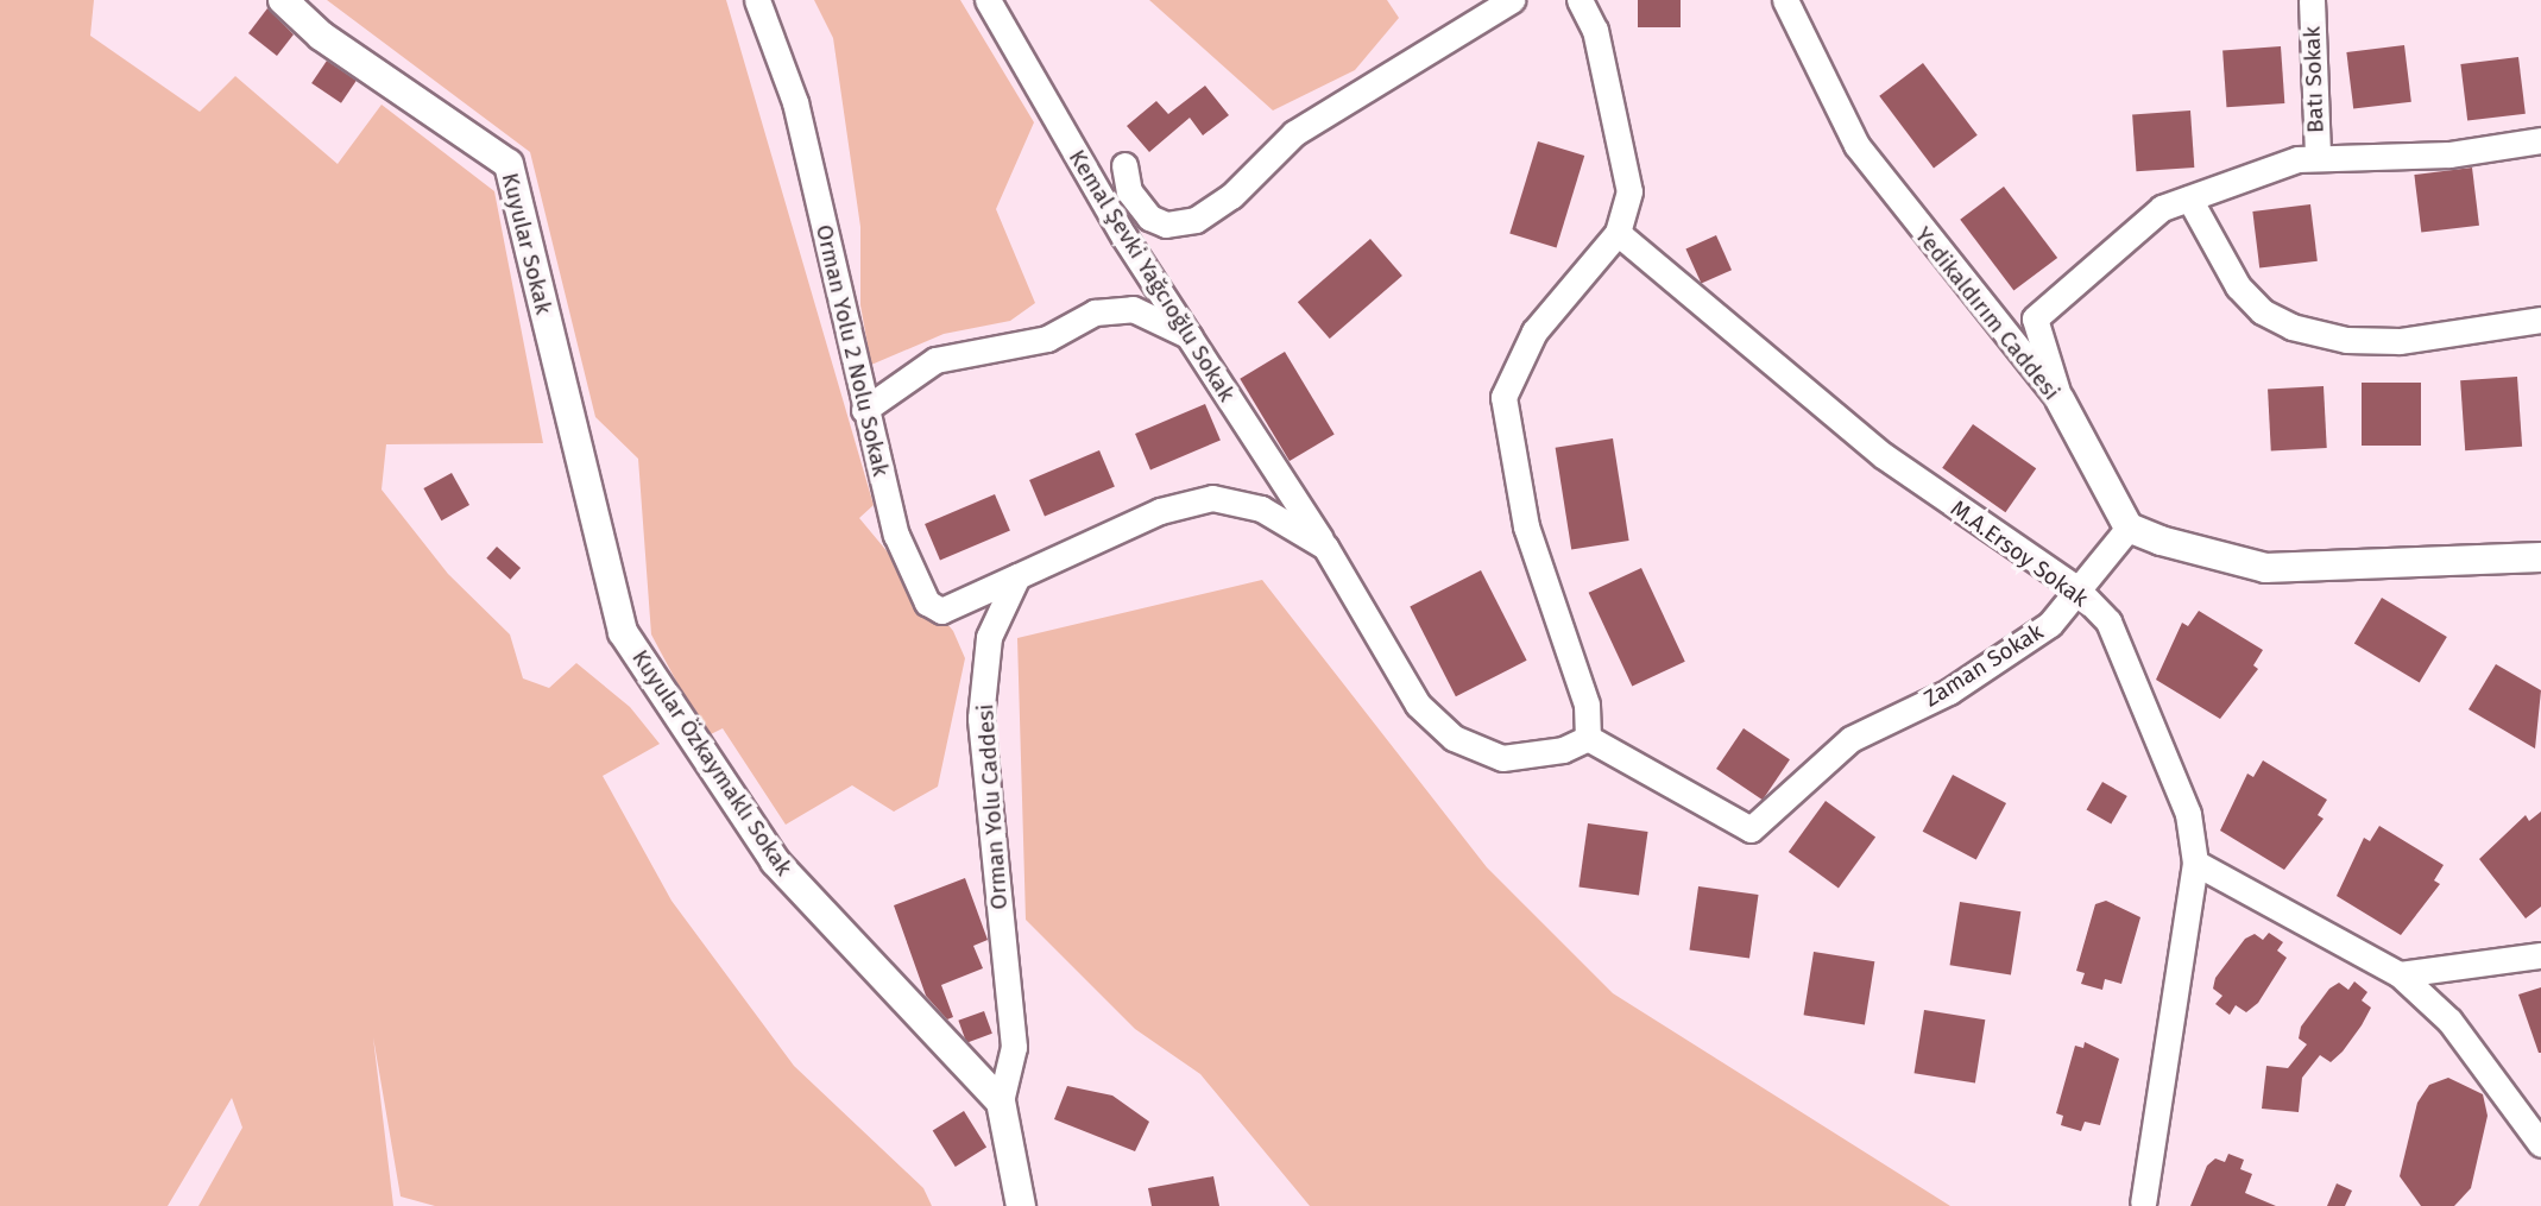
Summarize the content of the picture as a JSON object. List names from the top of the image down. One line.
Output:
{"streets":{"street":["Batı Sokak","Kuyular Sokak","Kemal Şevki Yağcıoğlu Sokak","Yedikaldırım Caddesi","Orman Yolu 2 Nolu Sokak","M.A.Ersoy Sokak","Zaman Sokak","Kuyular Özkaymaklı Sokak","Orman Yolu Caddesi"]},"crossings":[["Kuyular Sokak","Kuyular Özkaymaklı Sokak"],["Yedikaldırım Caddesi","Zaman Sokak"],["Orman Yolu 2 Nolu Sokak","Orman Yolu Caddesi"],["M.A.Ersoy Sokak","Zaman Sokak"],["Kuyular Özkaymaklı Sokak","Orman Yolu Caddesi"]]}
